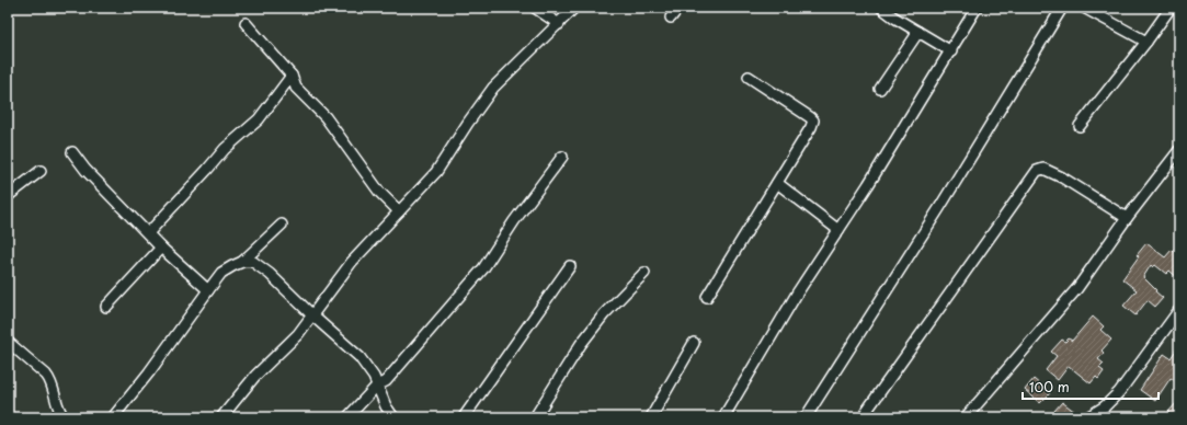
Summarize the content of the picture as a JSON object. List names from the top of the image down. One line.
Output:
{"scale_bar":"100 m"}
